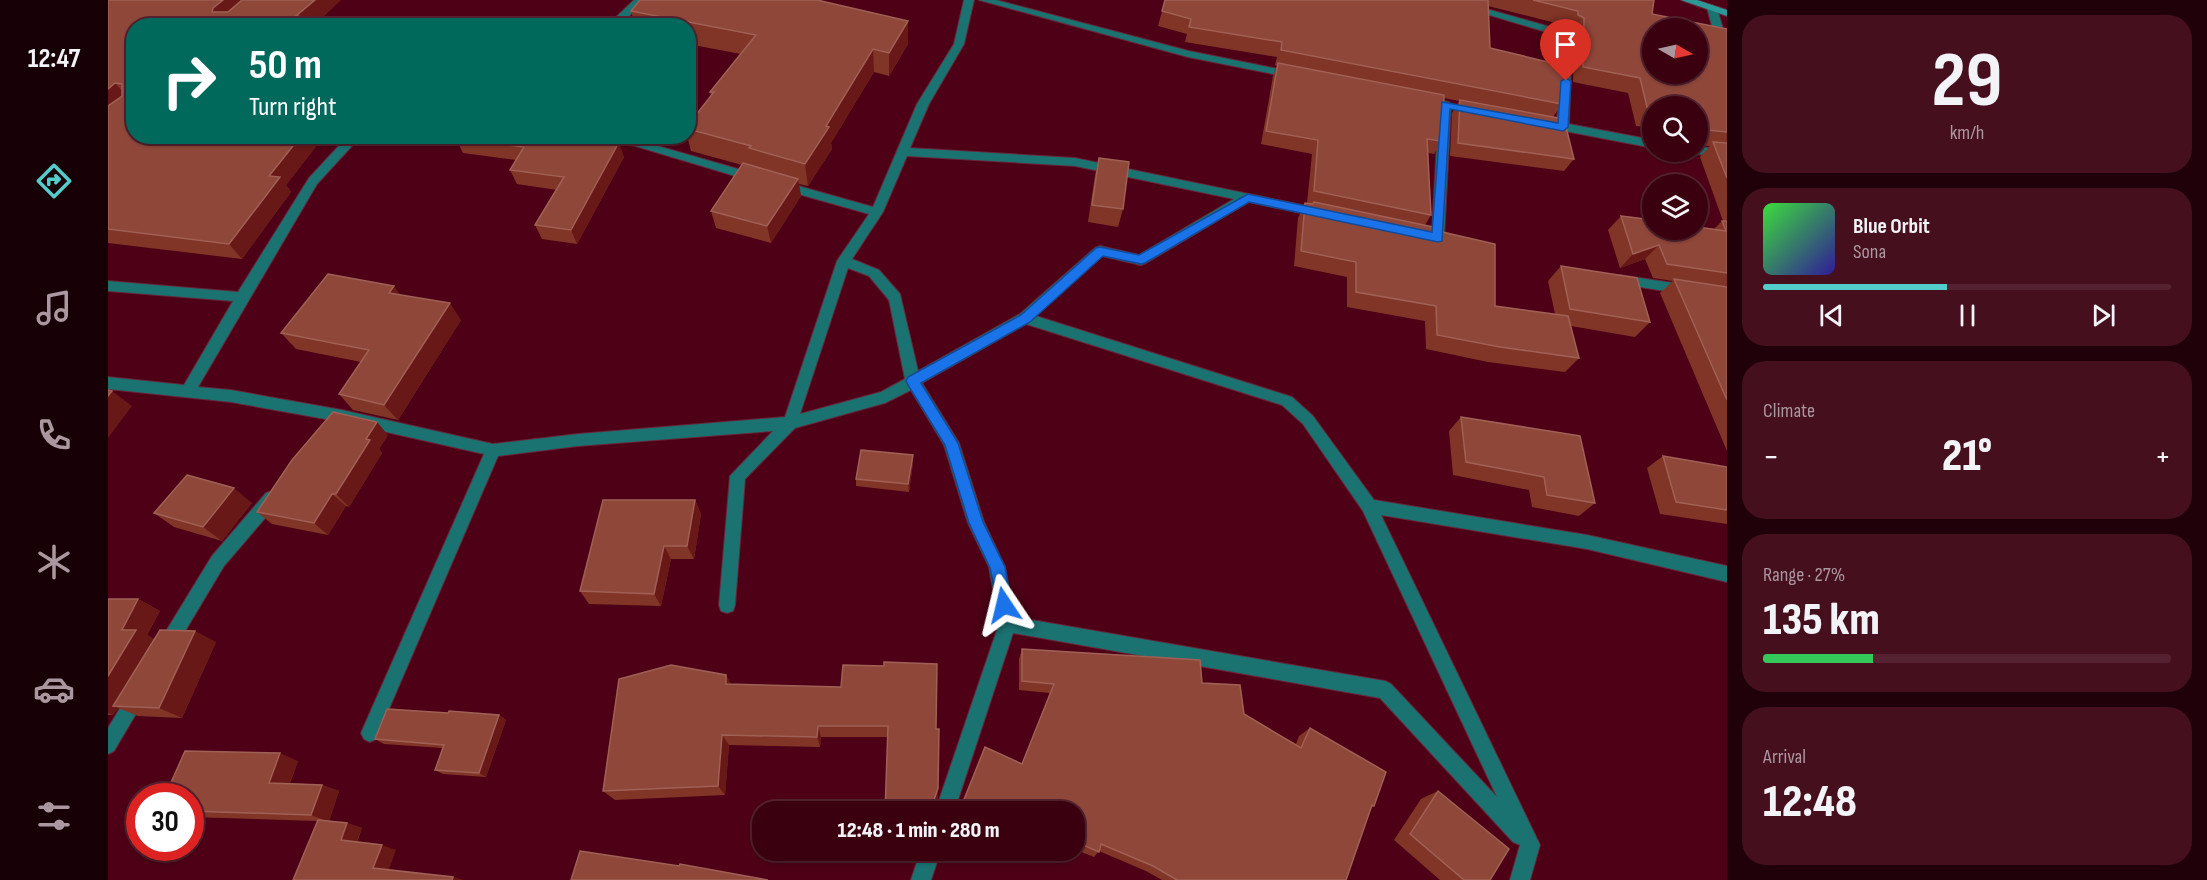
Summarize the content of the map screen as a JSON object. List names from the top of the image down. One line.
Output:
{"north":"right","page":{"tabs":"12:47","tile":[["29","km/h"],"Climate",["Range · 27%","135 km"],["Arrival","12:48"]],"turn":["50 m","Turn right"],"song":["Blue Orbit","Sona"],"heat":["−","21°","+"],"limit":"30","trip":"12:48 · 1 min · 280 m"}}
